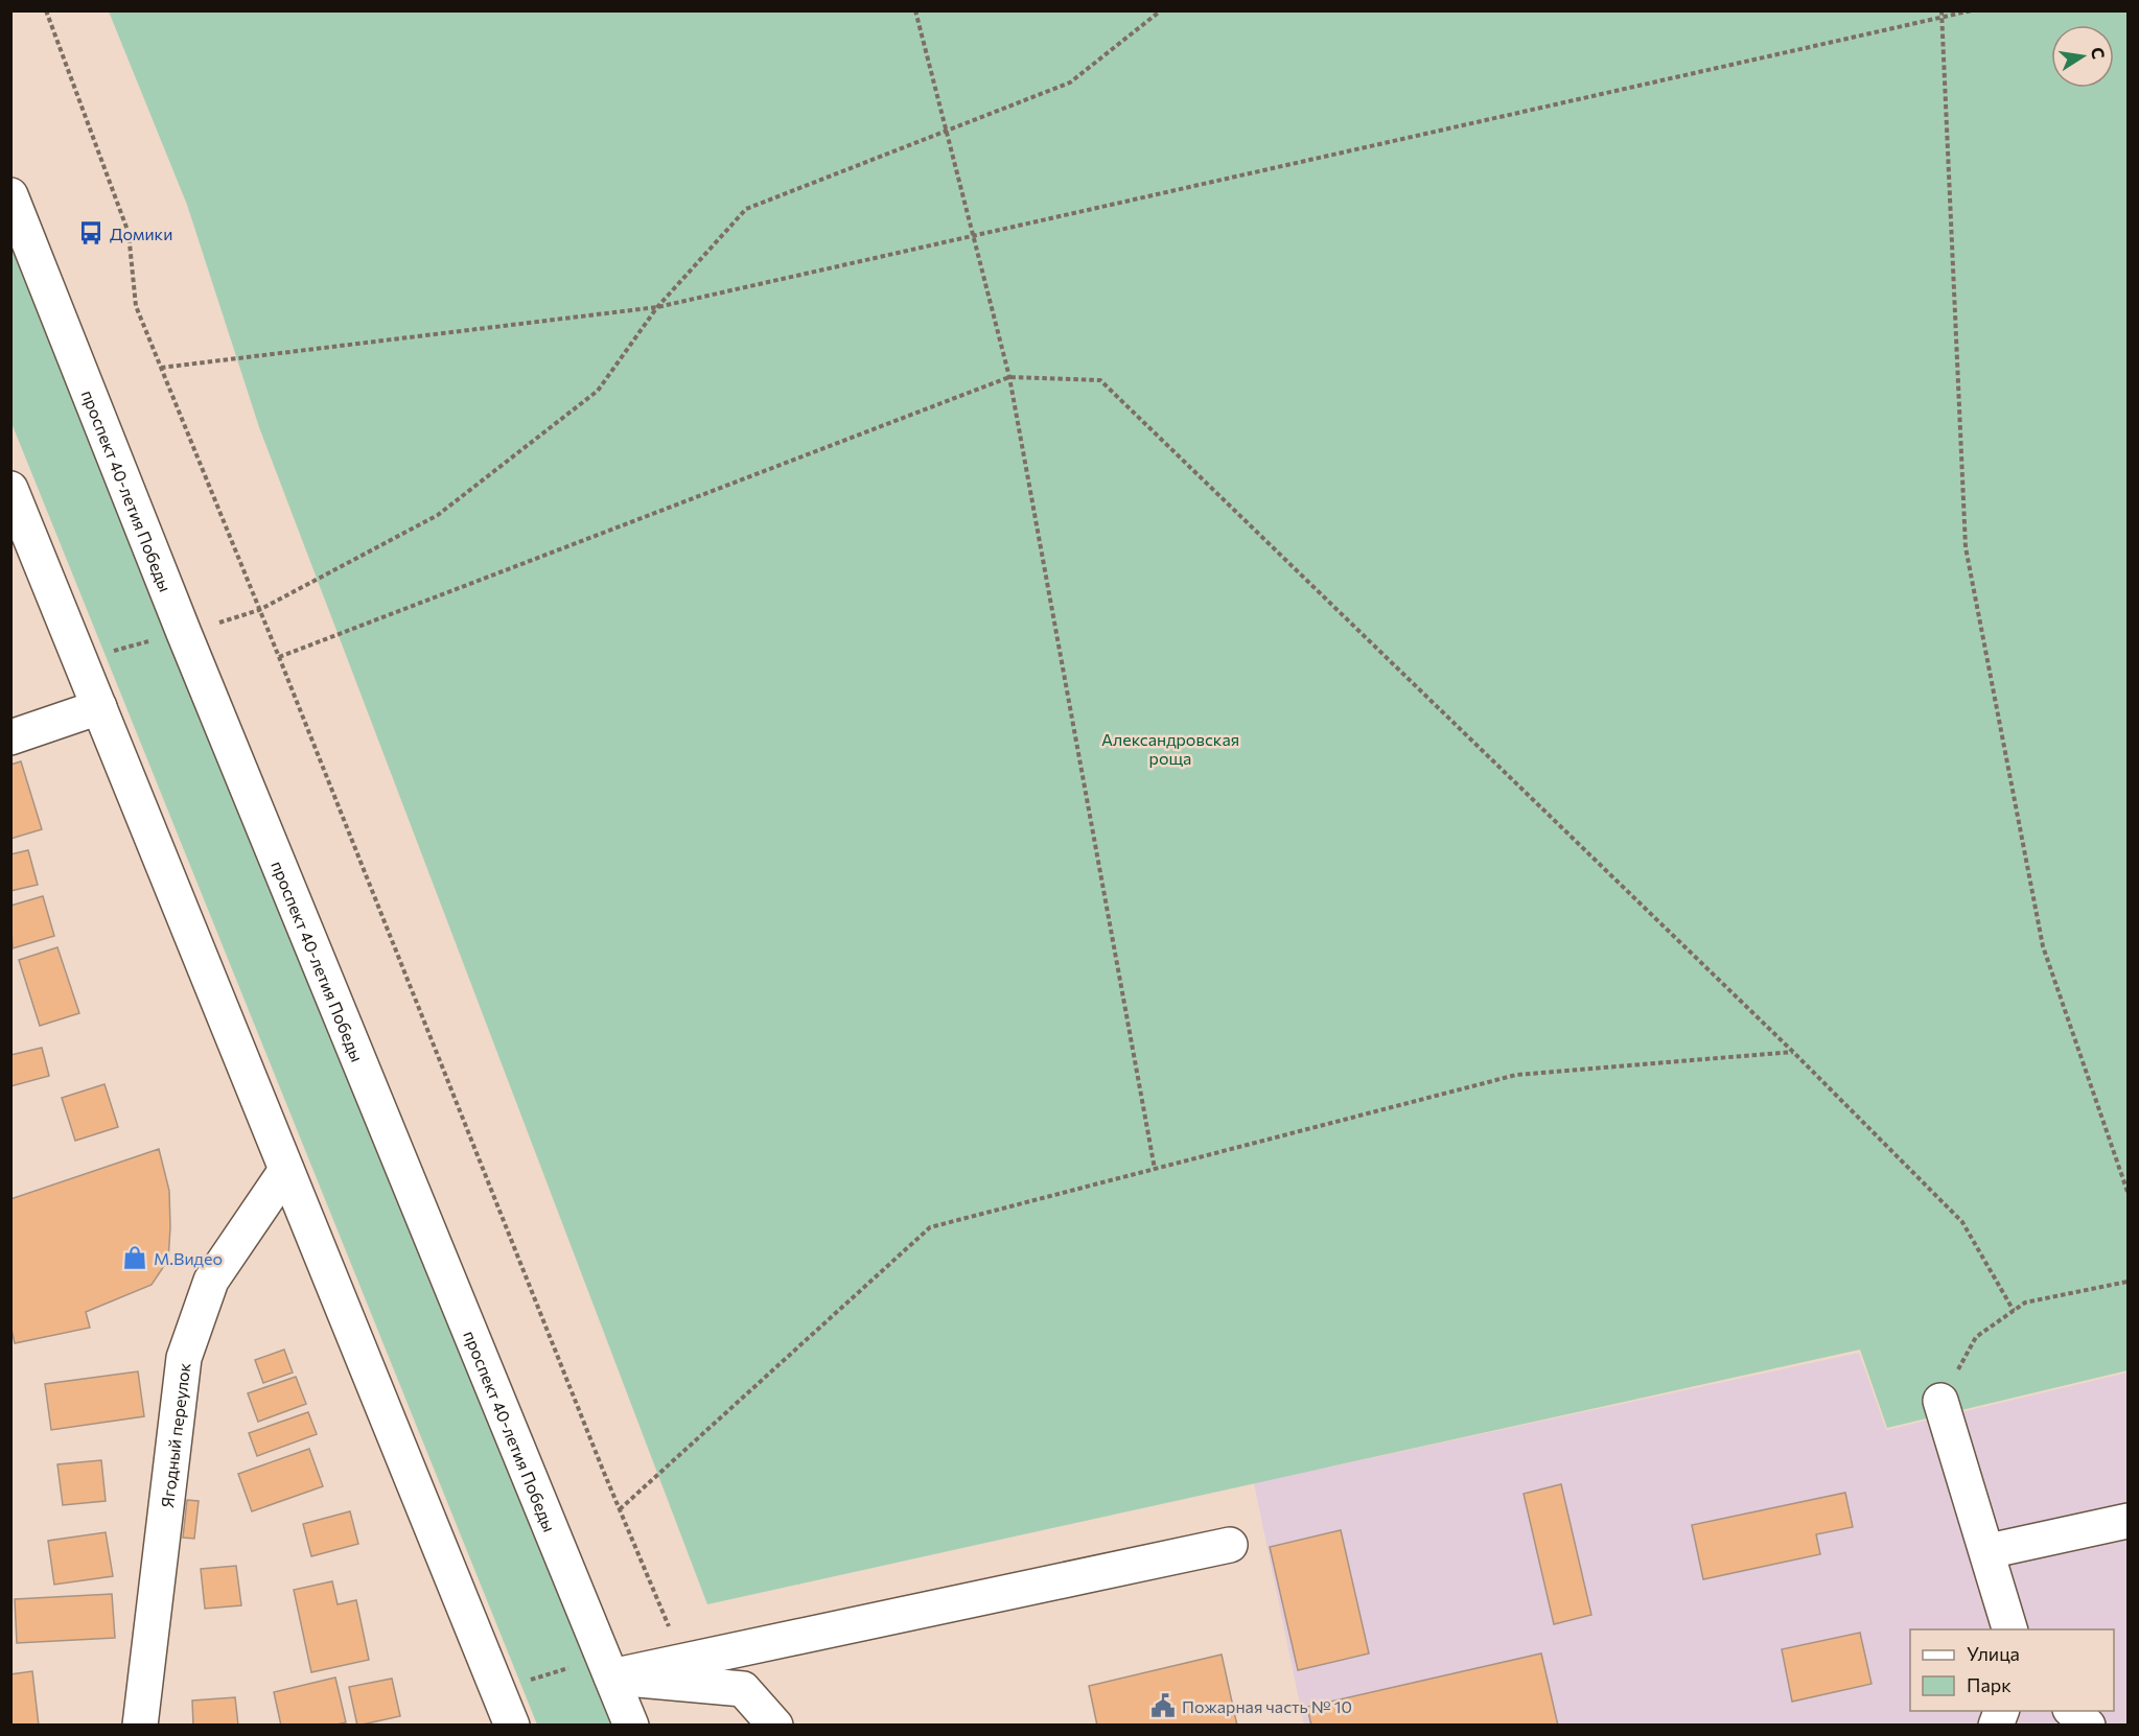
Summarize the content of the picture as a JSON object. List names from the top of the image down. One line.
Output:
{"streets":{"main road":["проспект 40-летия Победы","Ягодный переулок"]},"parks":["Александровская роща"],"places":{"bus stop":["Домики"],"shop":["М.Видео"],"public building":["Пожарная часть № 10"]},"legend":["Улица","Парк"],"north":"right"}
